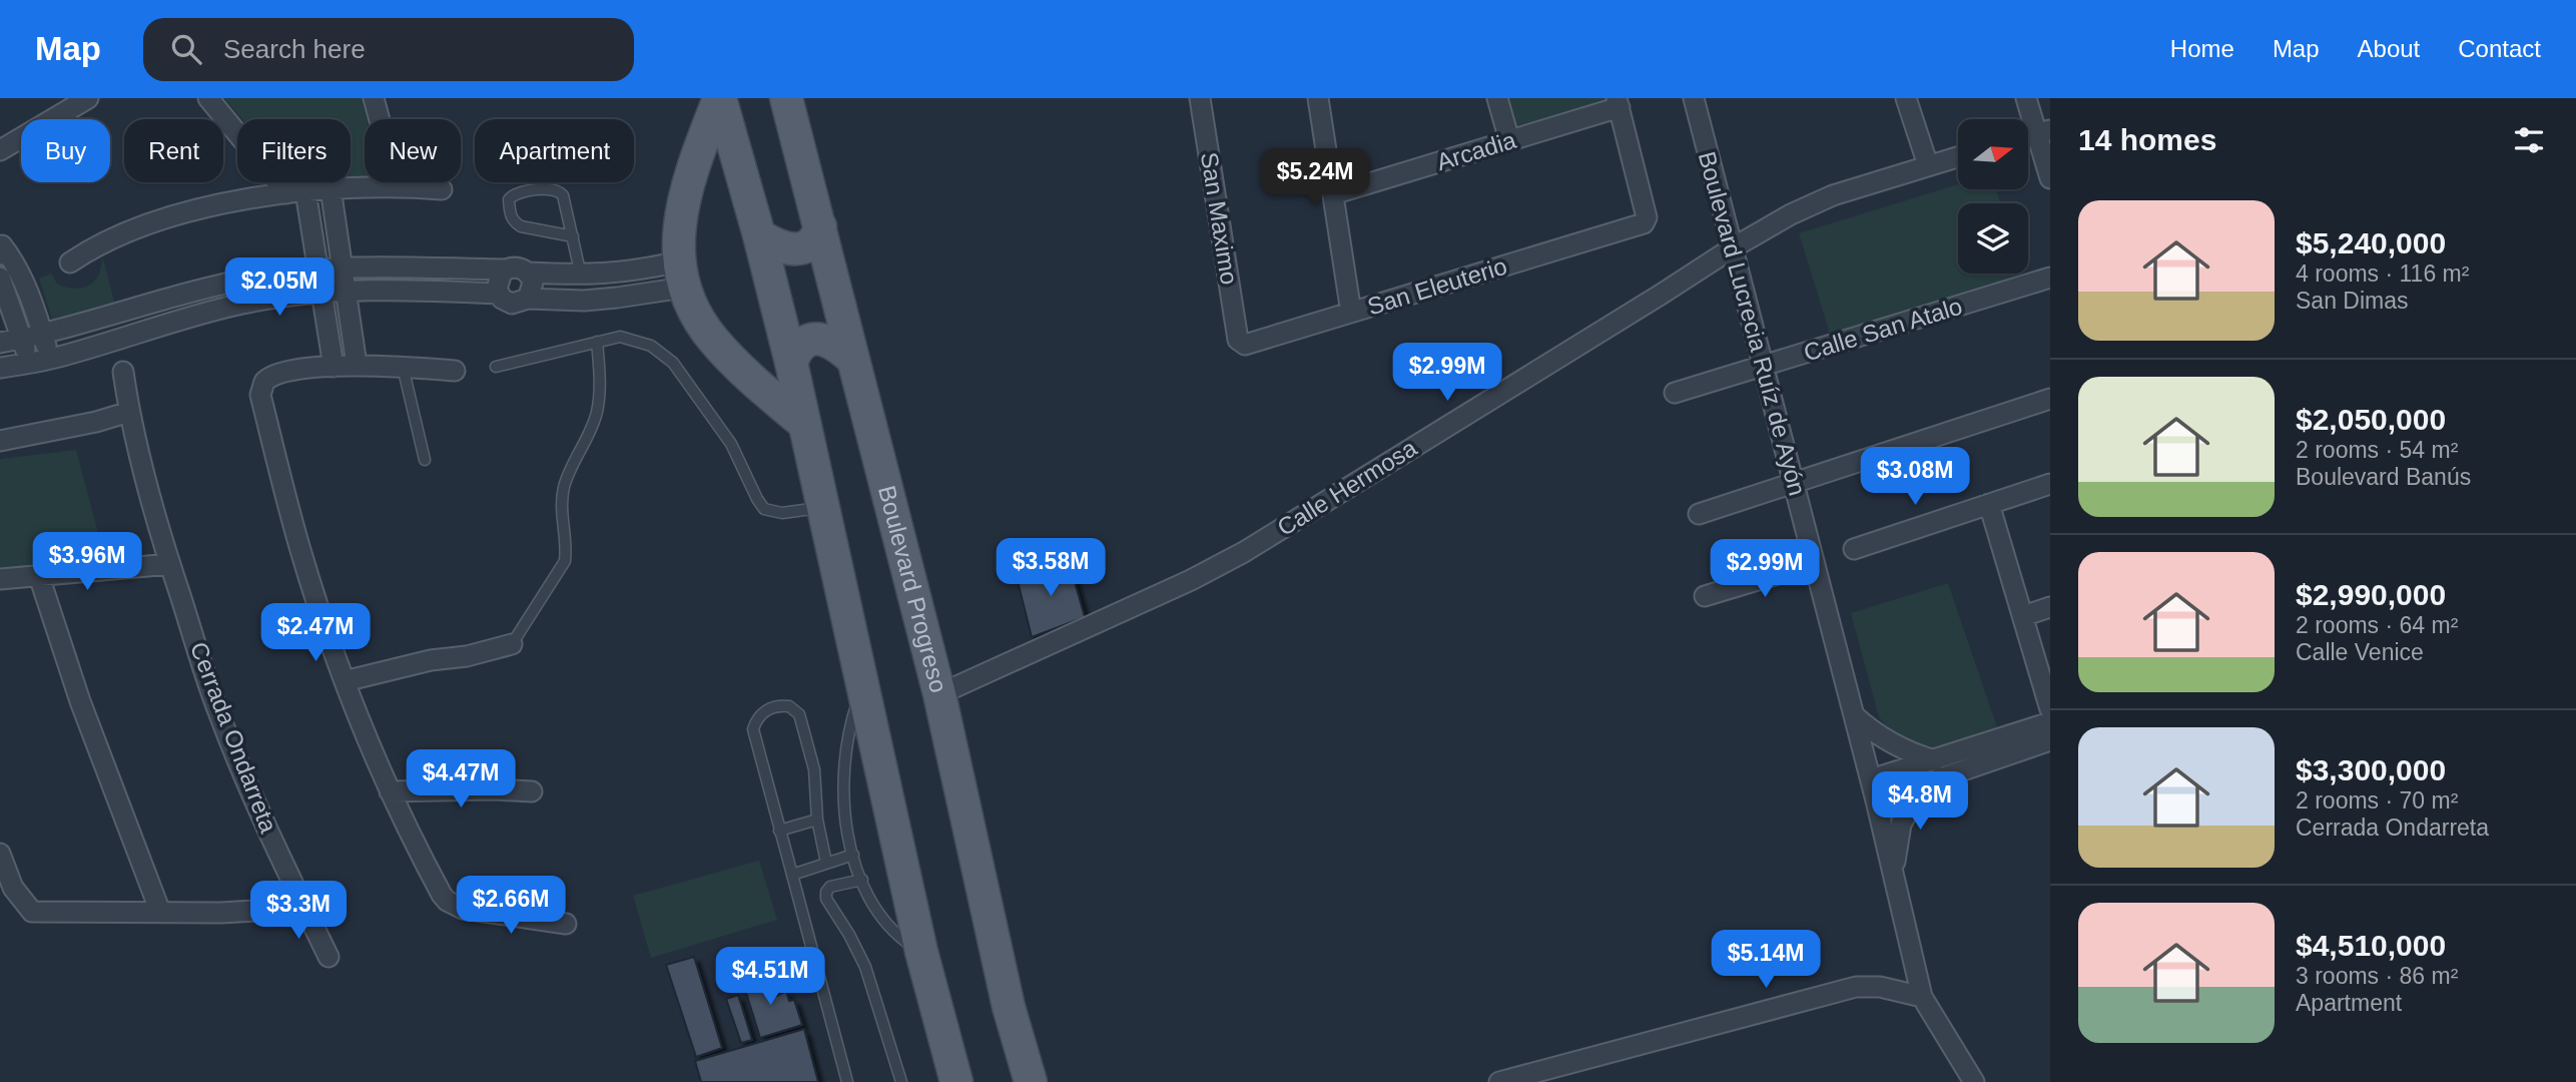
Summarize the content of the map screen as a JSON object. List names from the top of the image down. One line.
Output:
{"streets":{"main road":["Boulevard Progreso"],"street":["Arcadia","San Maximo","San Eleuterio","Boulevard Lucrecia Ruíz de Ayón","Calle San Atalo","Calle Hermosa","Cerrada Ondarreta"]},"crossings":[["Arcadia","San Eleuterio"],["San Maximo","San Eleuterio"],["Boulevard Lucrecia Ruíz de Ayón","Calle San Atalo"],["Boulevard Lucrecia Ruíz de Ayón","Calle Hermosa"],["Calle Hermosa","Boulevard Progreso"]],"north":"right","page":{"header":"Map","search":"Search here","nav":["Home","Map","About","Contact"],"heading":"14 homes","chip":["Buy","Rent","Filters","New","Apartment"],"price":["$5.24M","$2.05M","$2.99M","$3.08M","$3.96M","$3.58M","$2.99M","$2.47M","$4.47M","$4.8M","$2.66M","$3.3M","$5.14M","$4.51M"],"list":[{"name":"$5,240,000","note":"4 rooms · 116 m² · San Dimas"},{"name":"$2,050,000","note":"2 rooms · 54 m² · Boulevard Banús"},{"name":"$2,990,000","note":"2 rooms · 64 m² · Calle Venice"},{"name":"$3,300,000","note":"2 rooms · 70 m² · Cerrada Ondarreta"},{"name":"$4,510,000","note":"3 rooms · 86 m² · Apartment"}]}}
